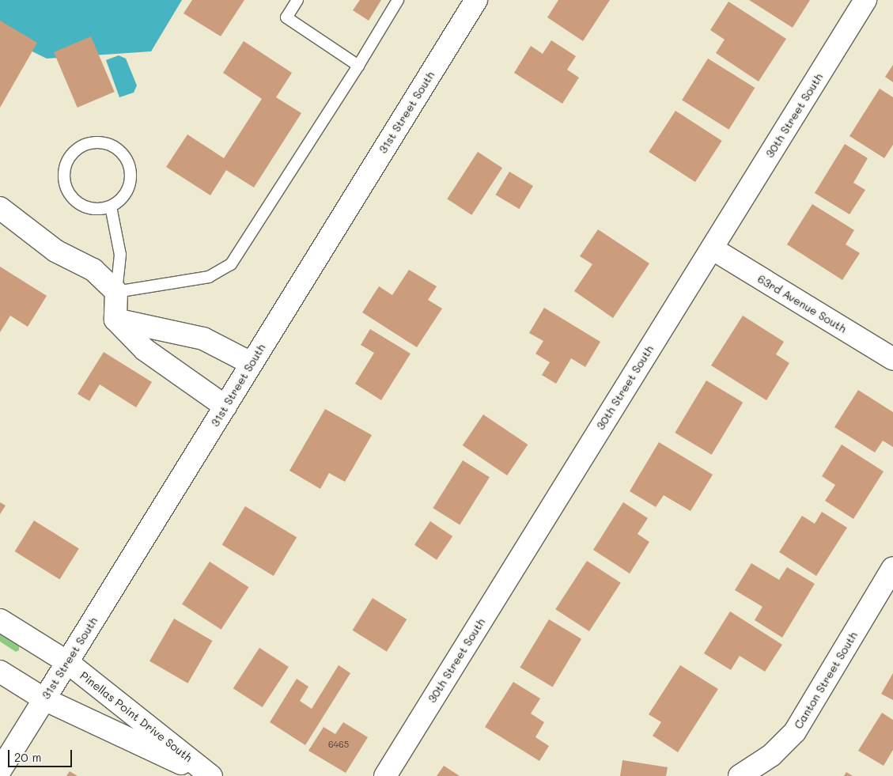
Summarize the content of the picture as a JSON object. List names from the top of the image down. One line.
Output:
{"streets":{"street":["31st Street South","30th Street South","63rd Avenue South","Canton Street South","Pinellas Point Drive South"]},"crossings":[["31st Street South","Pinellas Point Drive South"],["30th Street South","63rd Avenue South"]],"house_numbers":["6465"],"scale_bar":"20 m"}
